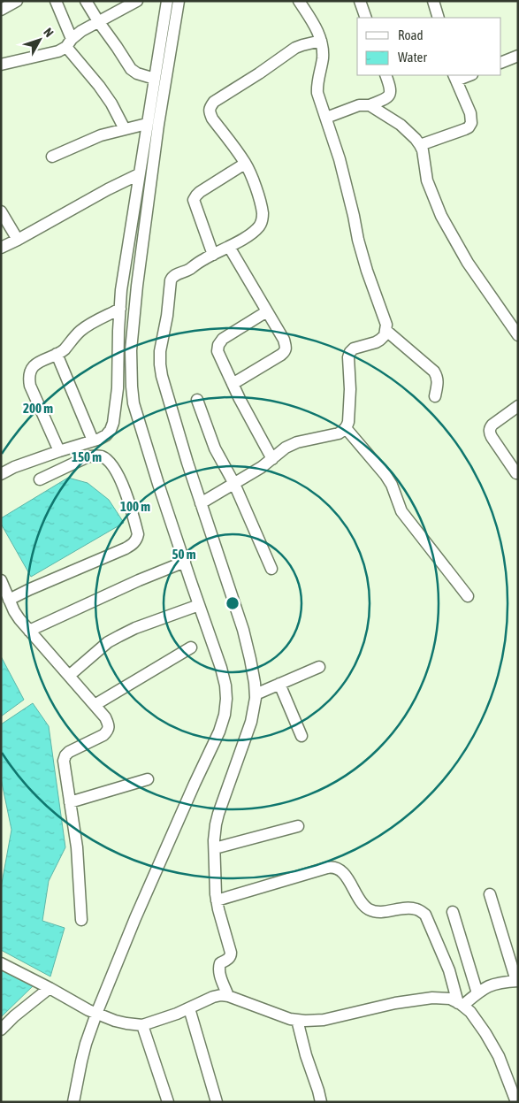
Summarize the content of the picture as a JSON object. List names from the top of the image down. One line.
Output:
{"legend":["Road","Water"],"north":"top right","rings":["200 m","150 m","100 m","50 m"]}
